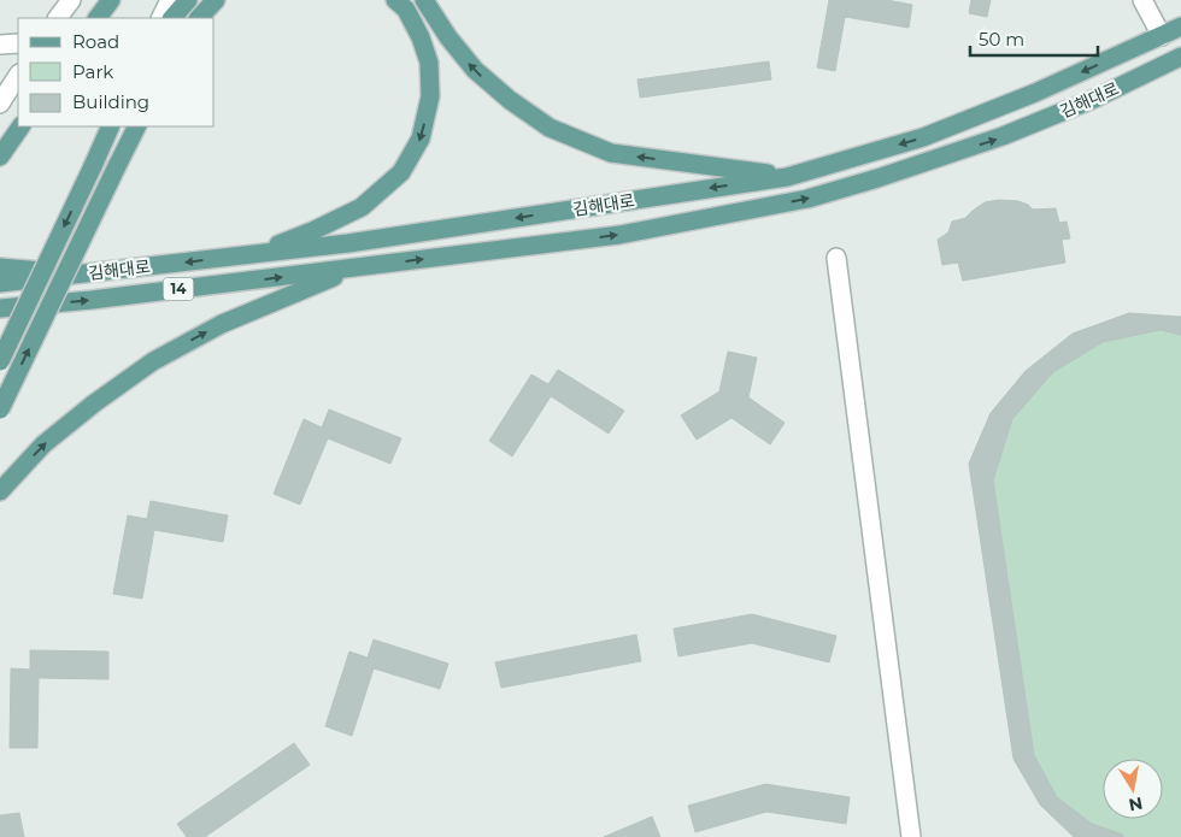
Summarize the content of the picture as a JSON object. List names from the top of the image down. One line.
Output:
{"streets":{"main road":["김해대로","14"]},"legend":["Road","Park","Building"],"scale_bar":"50 m","north":"bottom"}
